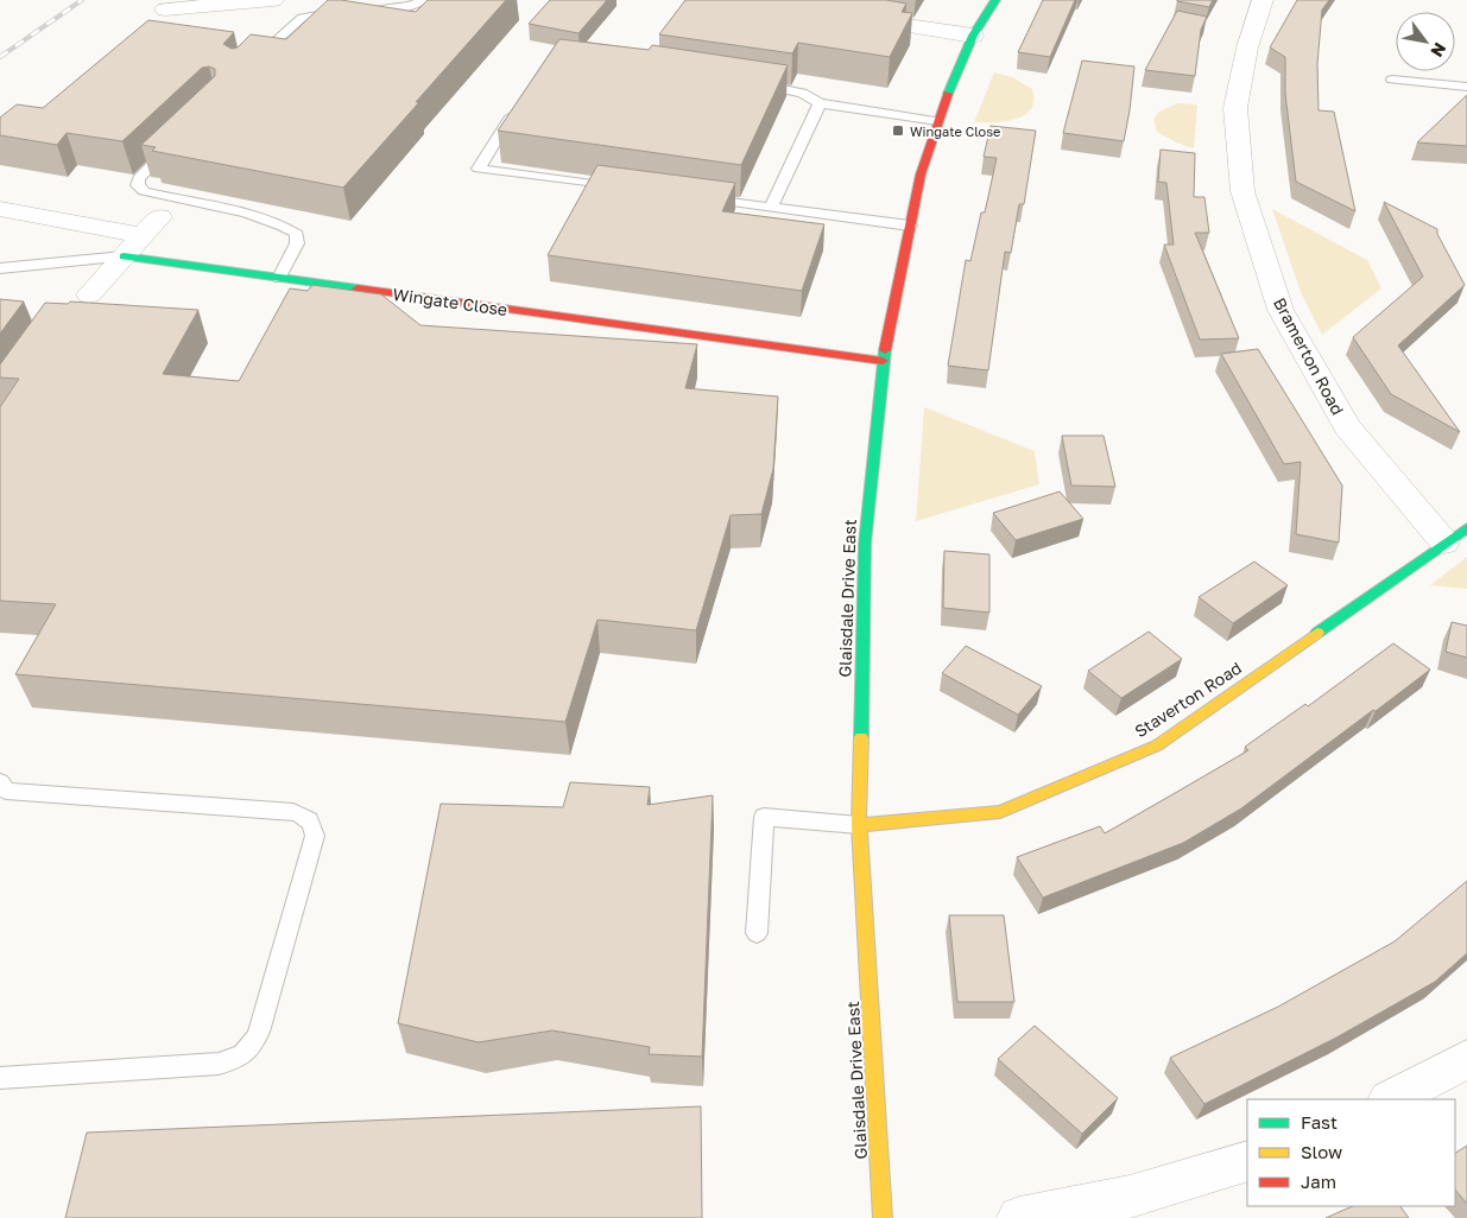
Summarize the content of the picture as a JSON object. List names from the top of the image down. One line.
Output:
{"streets":{"street":["Wingate Close","Bramerton Road","Glaisdale Drive East","Staverton Road"]},"crossings":[["Wingate Close","Glaisdale Drive East"],["Bramerton Road","Staverton Road"],["Glaisdale Drive East","Staverton Road"]],"places":{"transit":["Wingate Close"]},"legend":["Fast","Slow","Jam"],"north":"bottom right"}
